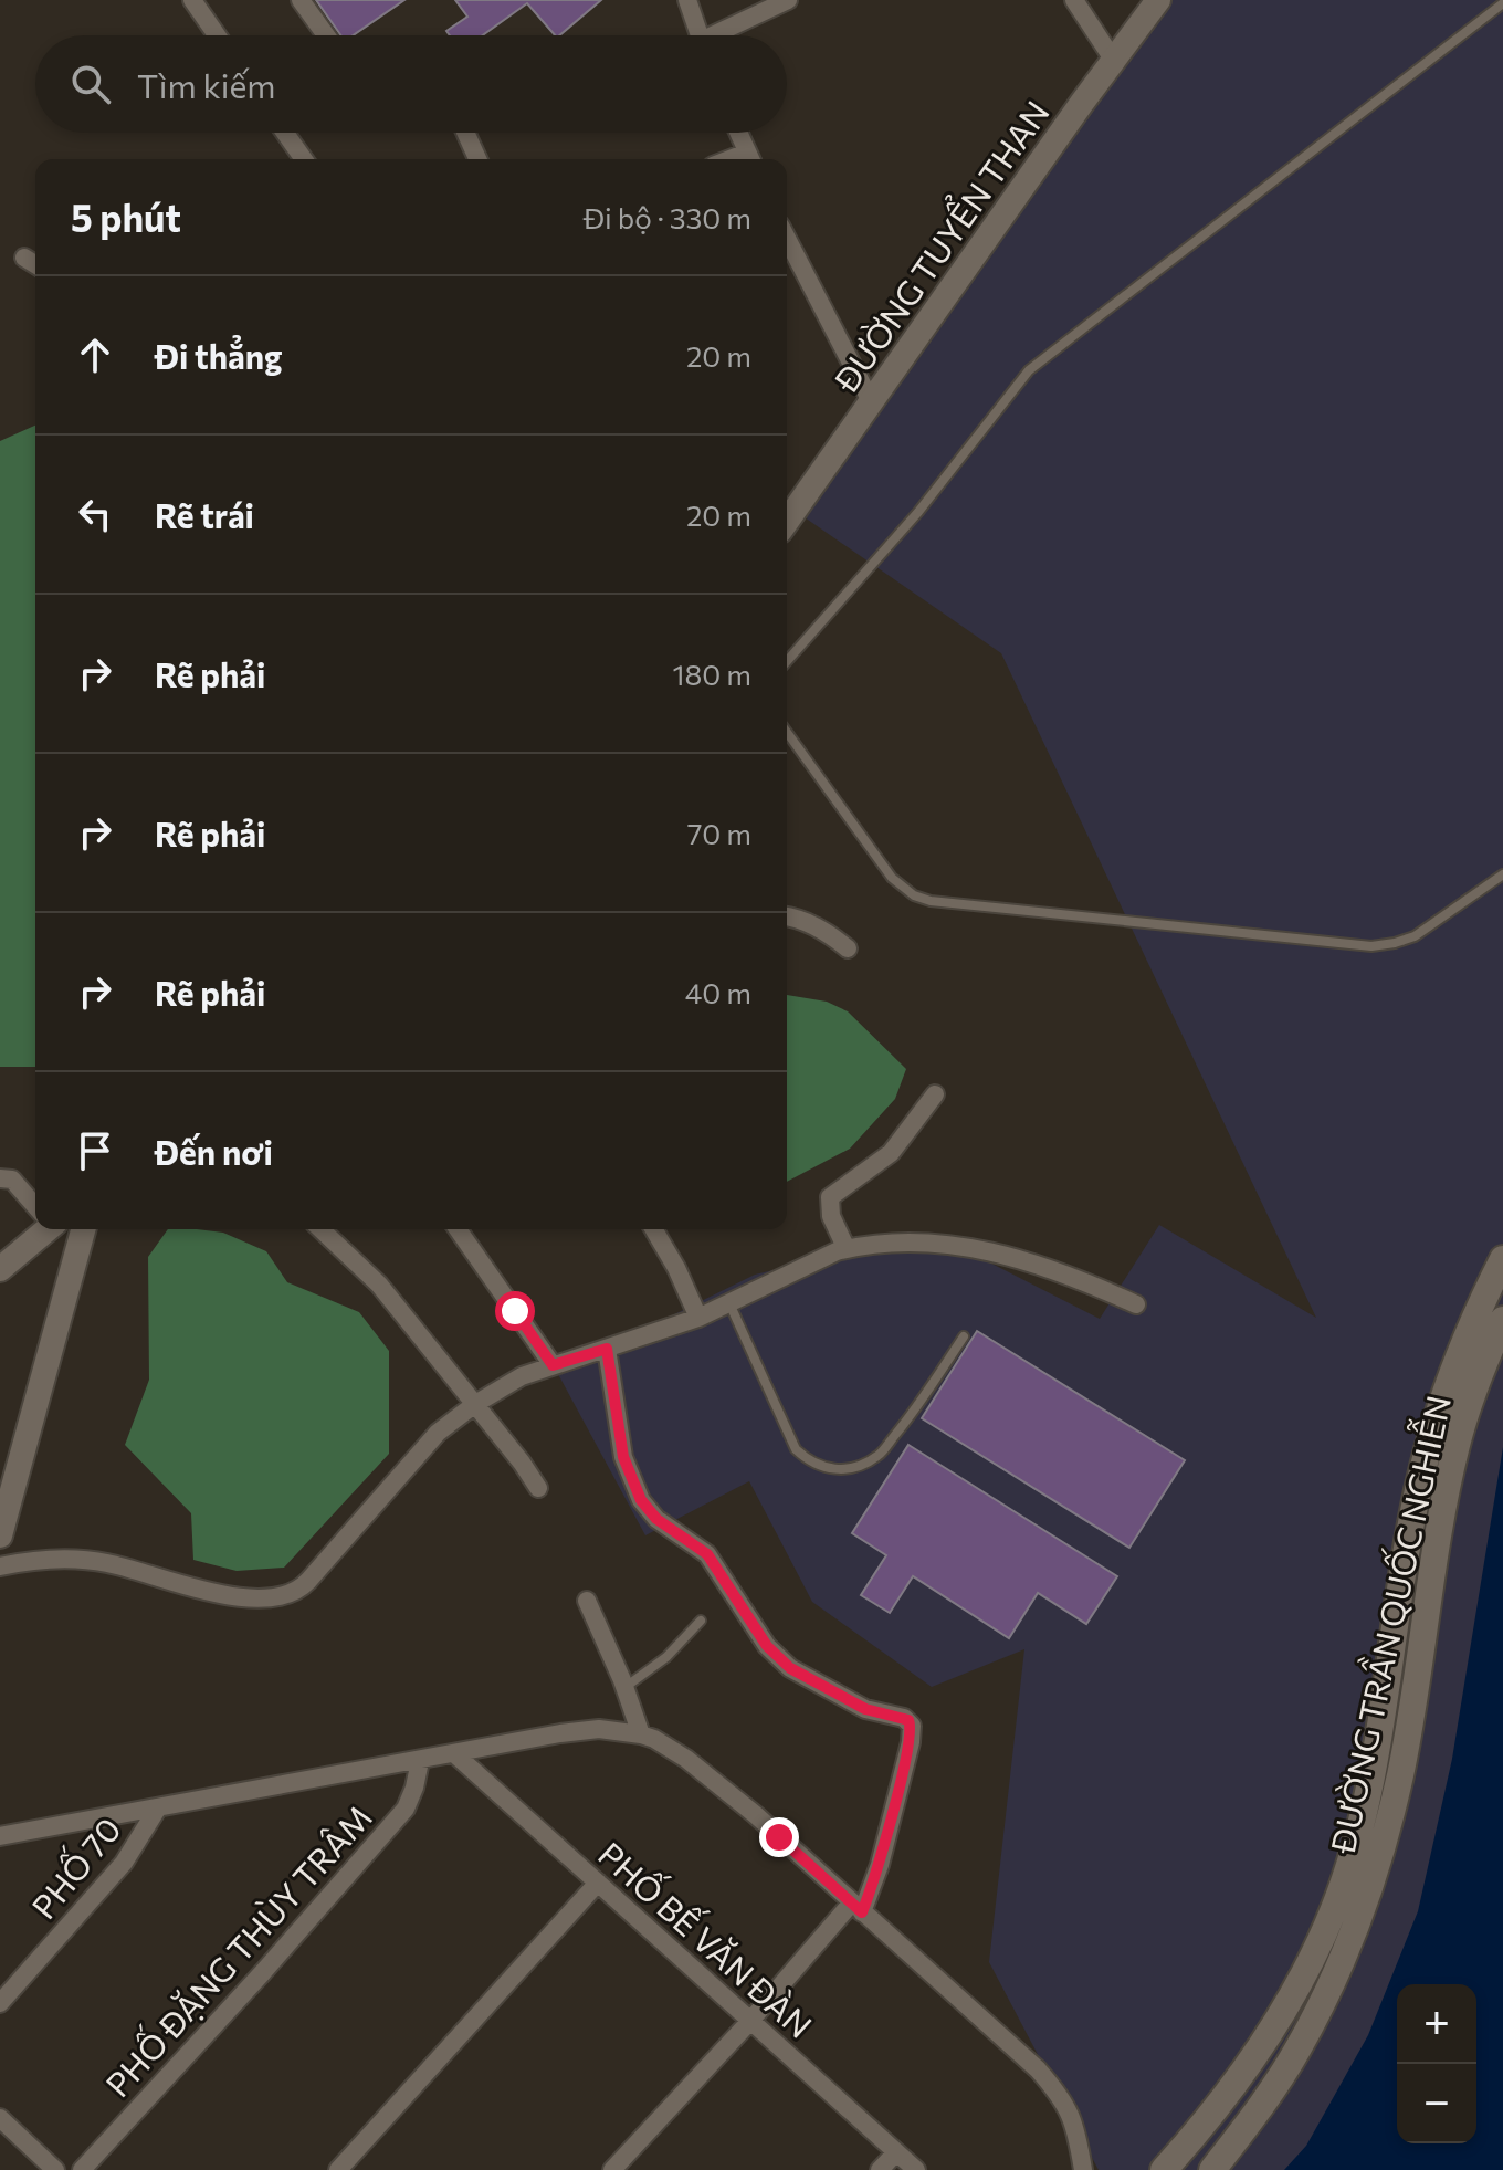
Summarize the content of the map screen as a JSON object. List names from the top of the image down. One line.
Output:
{"streets":{"main road":["ĐƯỜNG TRẦN QUỐC NGHIỄN"],"street":["ĐƯỜNG TUYỂN THAN","PHỐ 70","PHỐ BẾ VĂN ĐÀN","PHỐ ĐẶNG THÙY TRÂM"]},"page":{"search":"Tìm kiếm","heading":["5 phút","Đi bộ · 330 m"],"list":[["Đi thẳng","20 m"],["Rẽ trái","20 m"],["Rẽ phải","180 m"],["Rẽ phải","70 m"],["Rẽ phải","40 m"],"Đến nơi"],"map_buttons":["+","−"]}}
